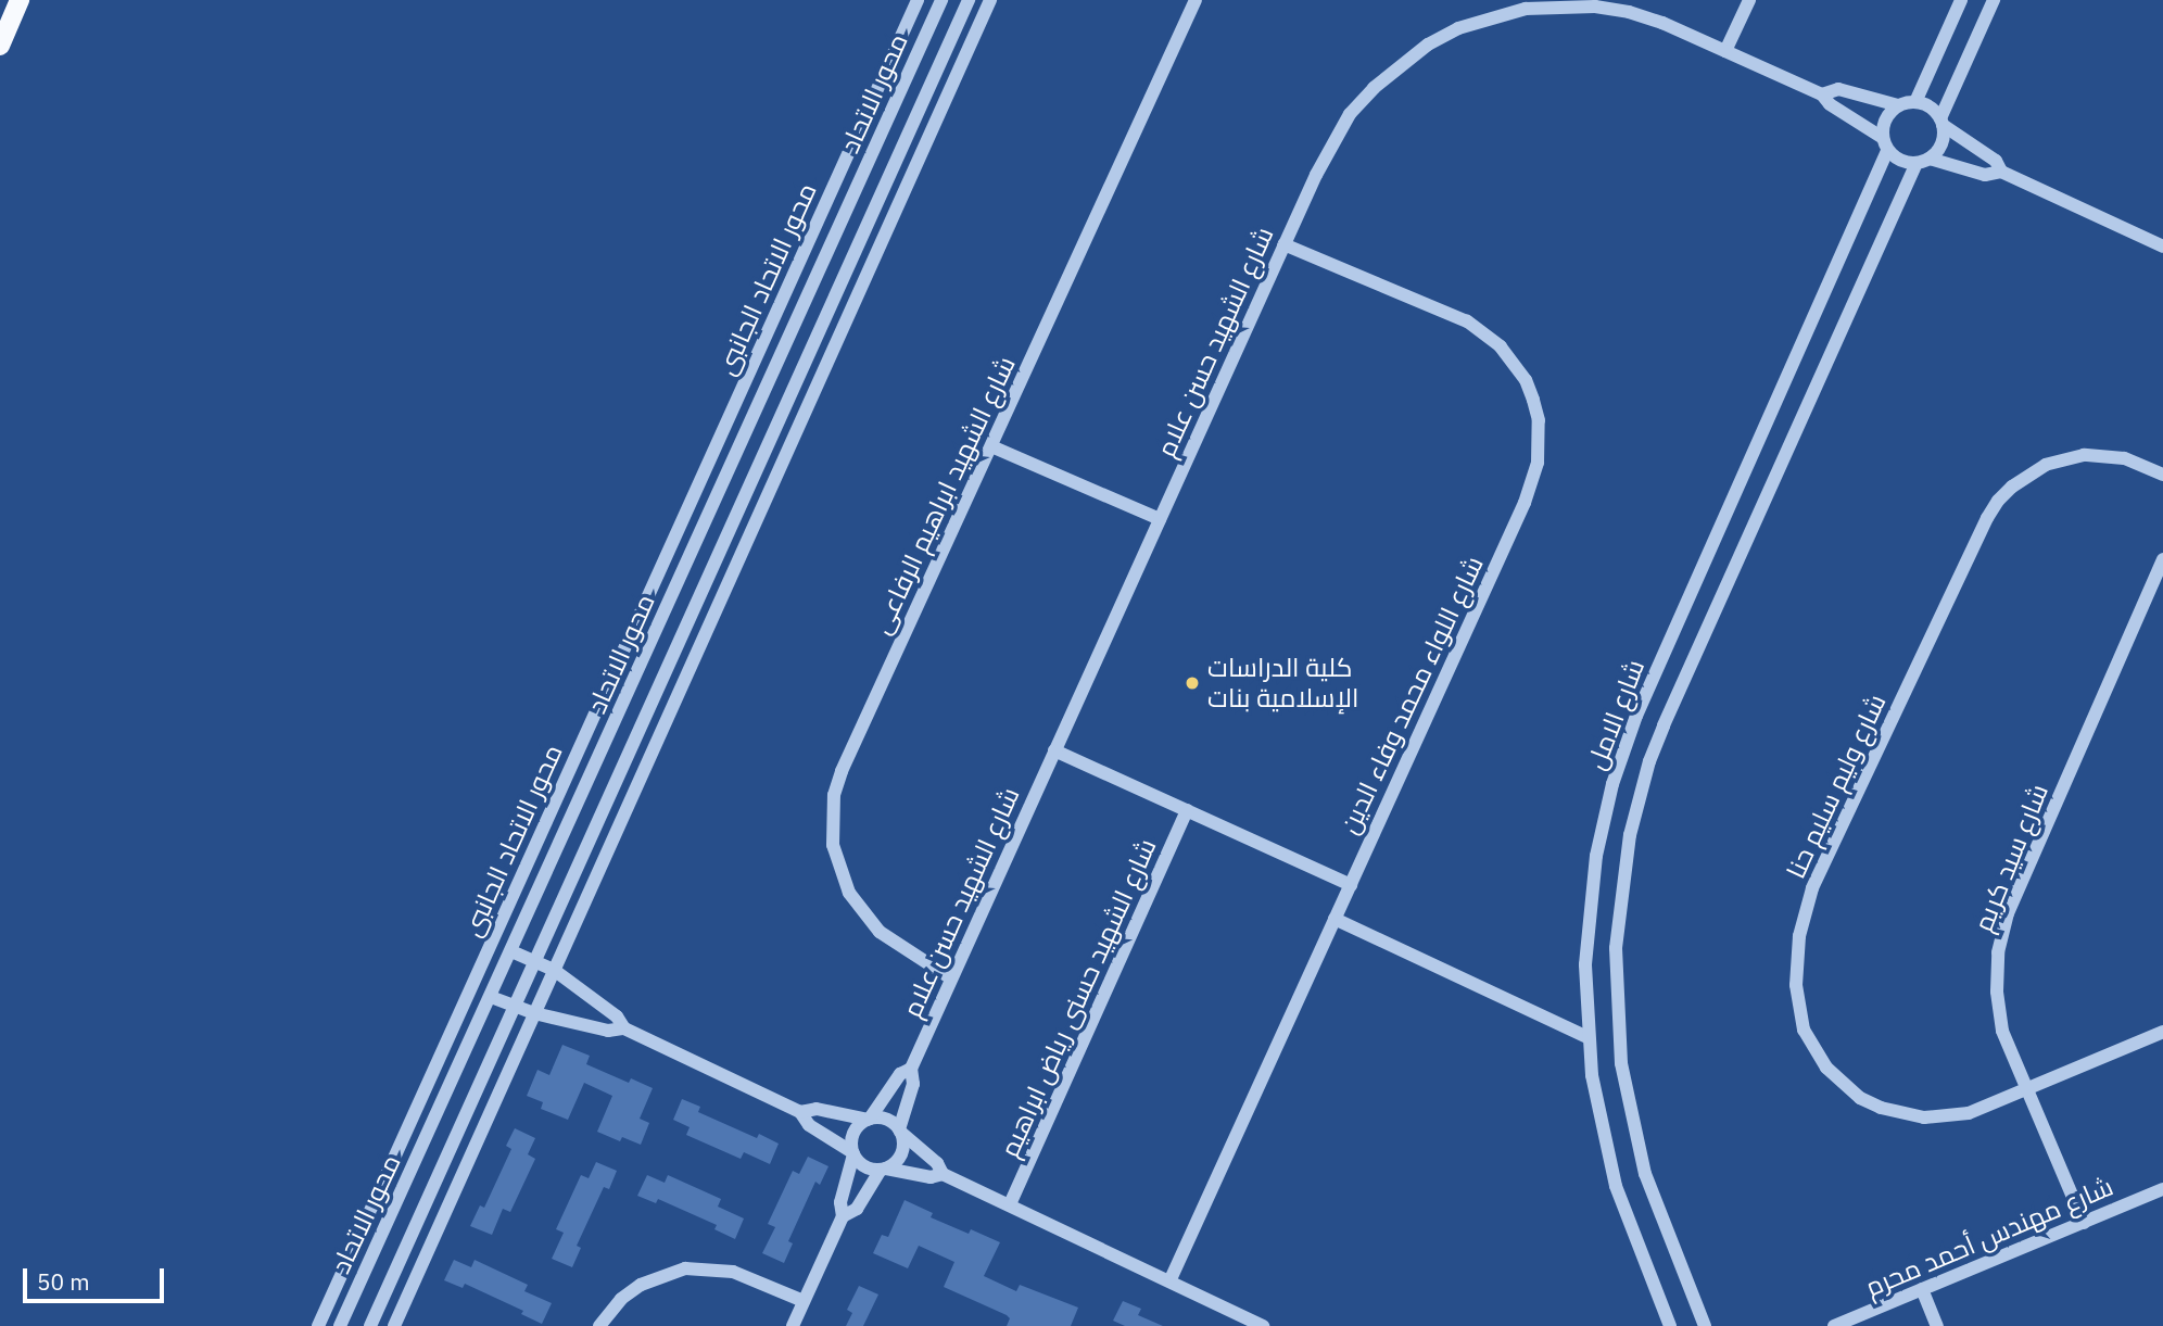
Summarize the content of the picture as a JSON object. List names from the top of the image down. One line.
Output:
{"streets":{"street":["محور الاتحاد","محور الاتحاد الجانبى","شارع الشهيد حسن علام","شارع الشهيد ابراهيم الرفاعى","شارع اللواء محمد وفاء الدين","شارع الامل","شارع وليم سليم حنا","شارع سيد كريم","شارع الشهيد حسنى رياض ابراهيم","شارع مهندس أحمد محرم"]},"crossings":[["شارع الشهيد حسن علام","شارع الشهيد ابراهيم الرفاعى"],["شارع الشهيد حسن علام","شارع اللواء محمد وفاء الدين"],["شارع الشهيد حسن علام","شارع الامل"],["شارع وليم سليم حنا","شارع سيد كريم"],["شارع سيد كريم","شارع مهندس أحمد محرم"]],"places":["كلية الدراسات الإسلامية بنات"],"scale_bar":"50 m"}
